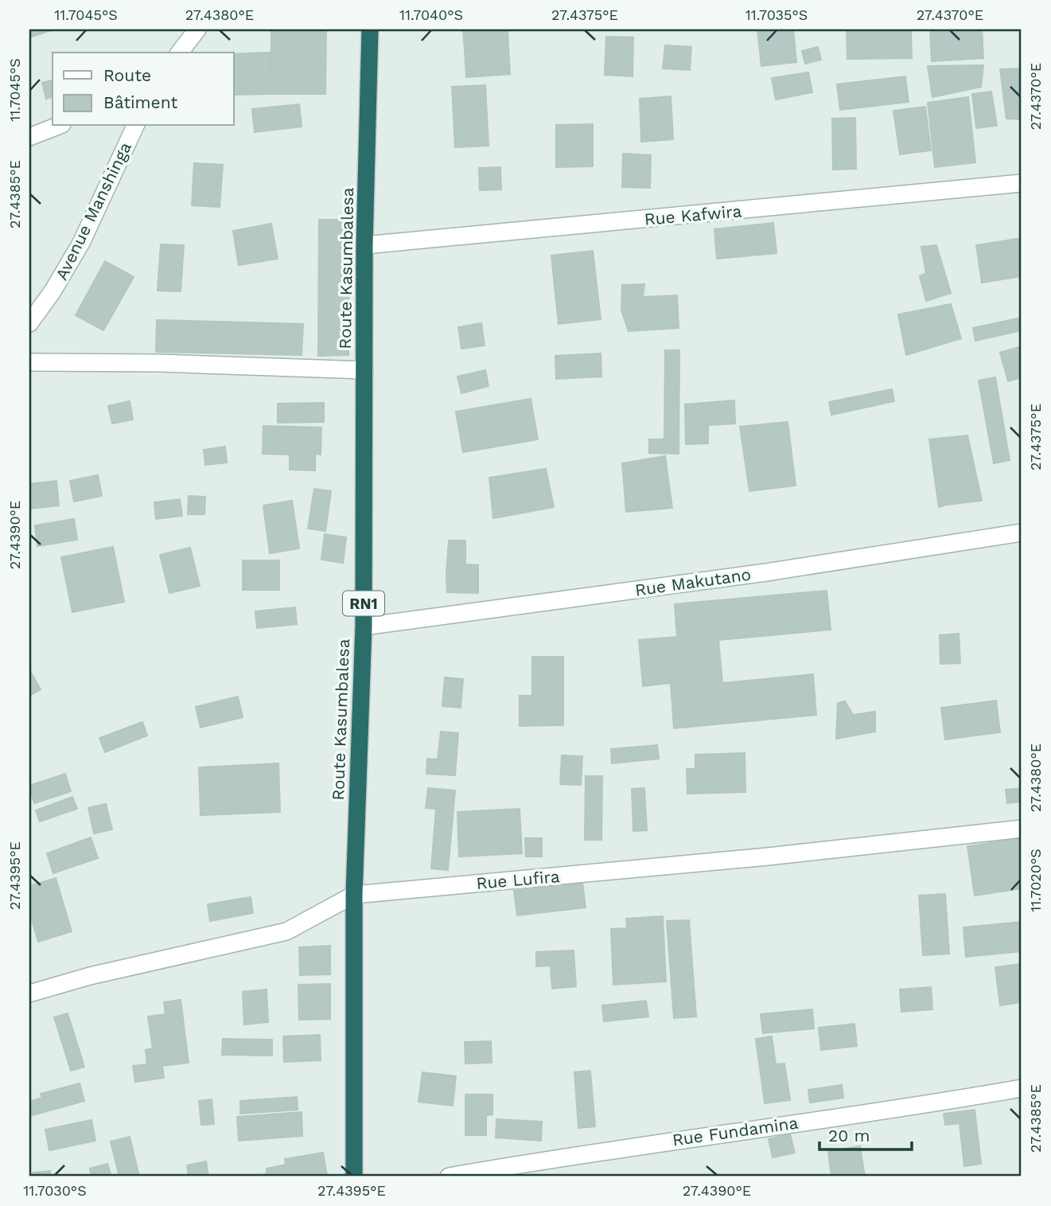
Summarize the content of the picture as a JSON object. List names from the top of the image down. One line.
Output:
{"streets":{"highway":["Route Kasumbalesa","RN1"],"street":["Avenue Manshinga","Rue Kafwira","Rue Makutano","Rue Lufira","Rue Fundamina"]},"crossings":[["Rue Kafwira","Route Kasumbalesa"],["Route Kasumbalesa","Rue Makutano"],["Route Kasumbalesa","Rue Lufira"]],"legend":["Route","Bâtiment"],"scale_bar":"20 m","coordinates":["11.7045°S","27.4380°E","11.7040°S","27.4375°E","11.7035°S","27.4370°E","27.4385°E","27.4390°E","27.4395°E","11.7020°S","11.7030°S"]}
